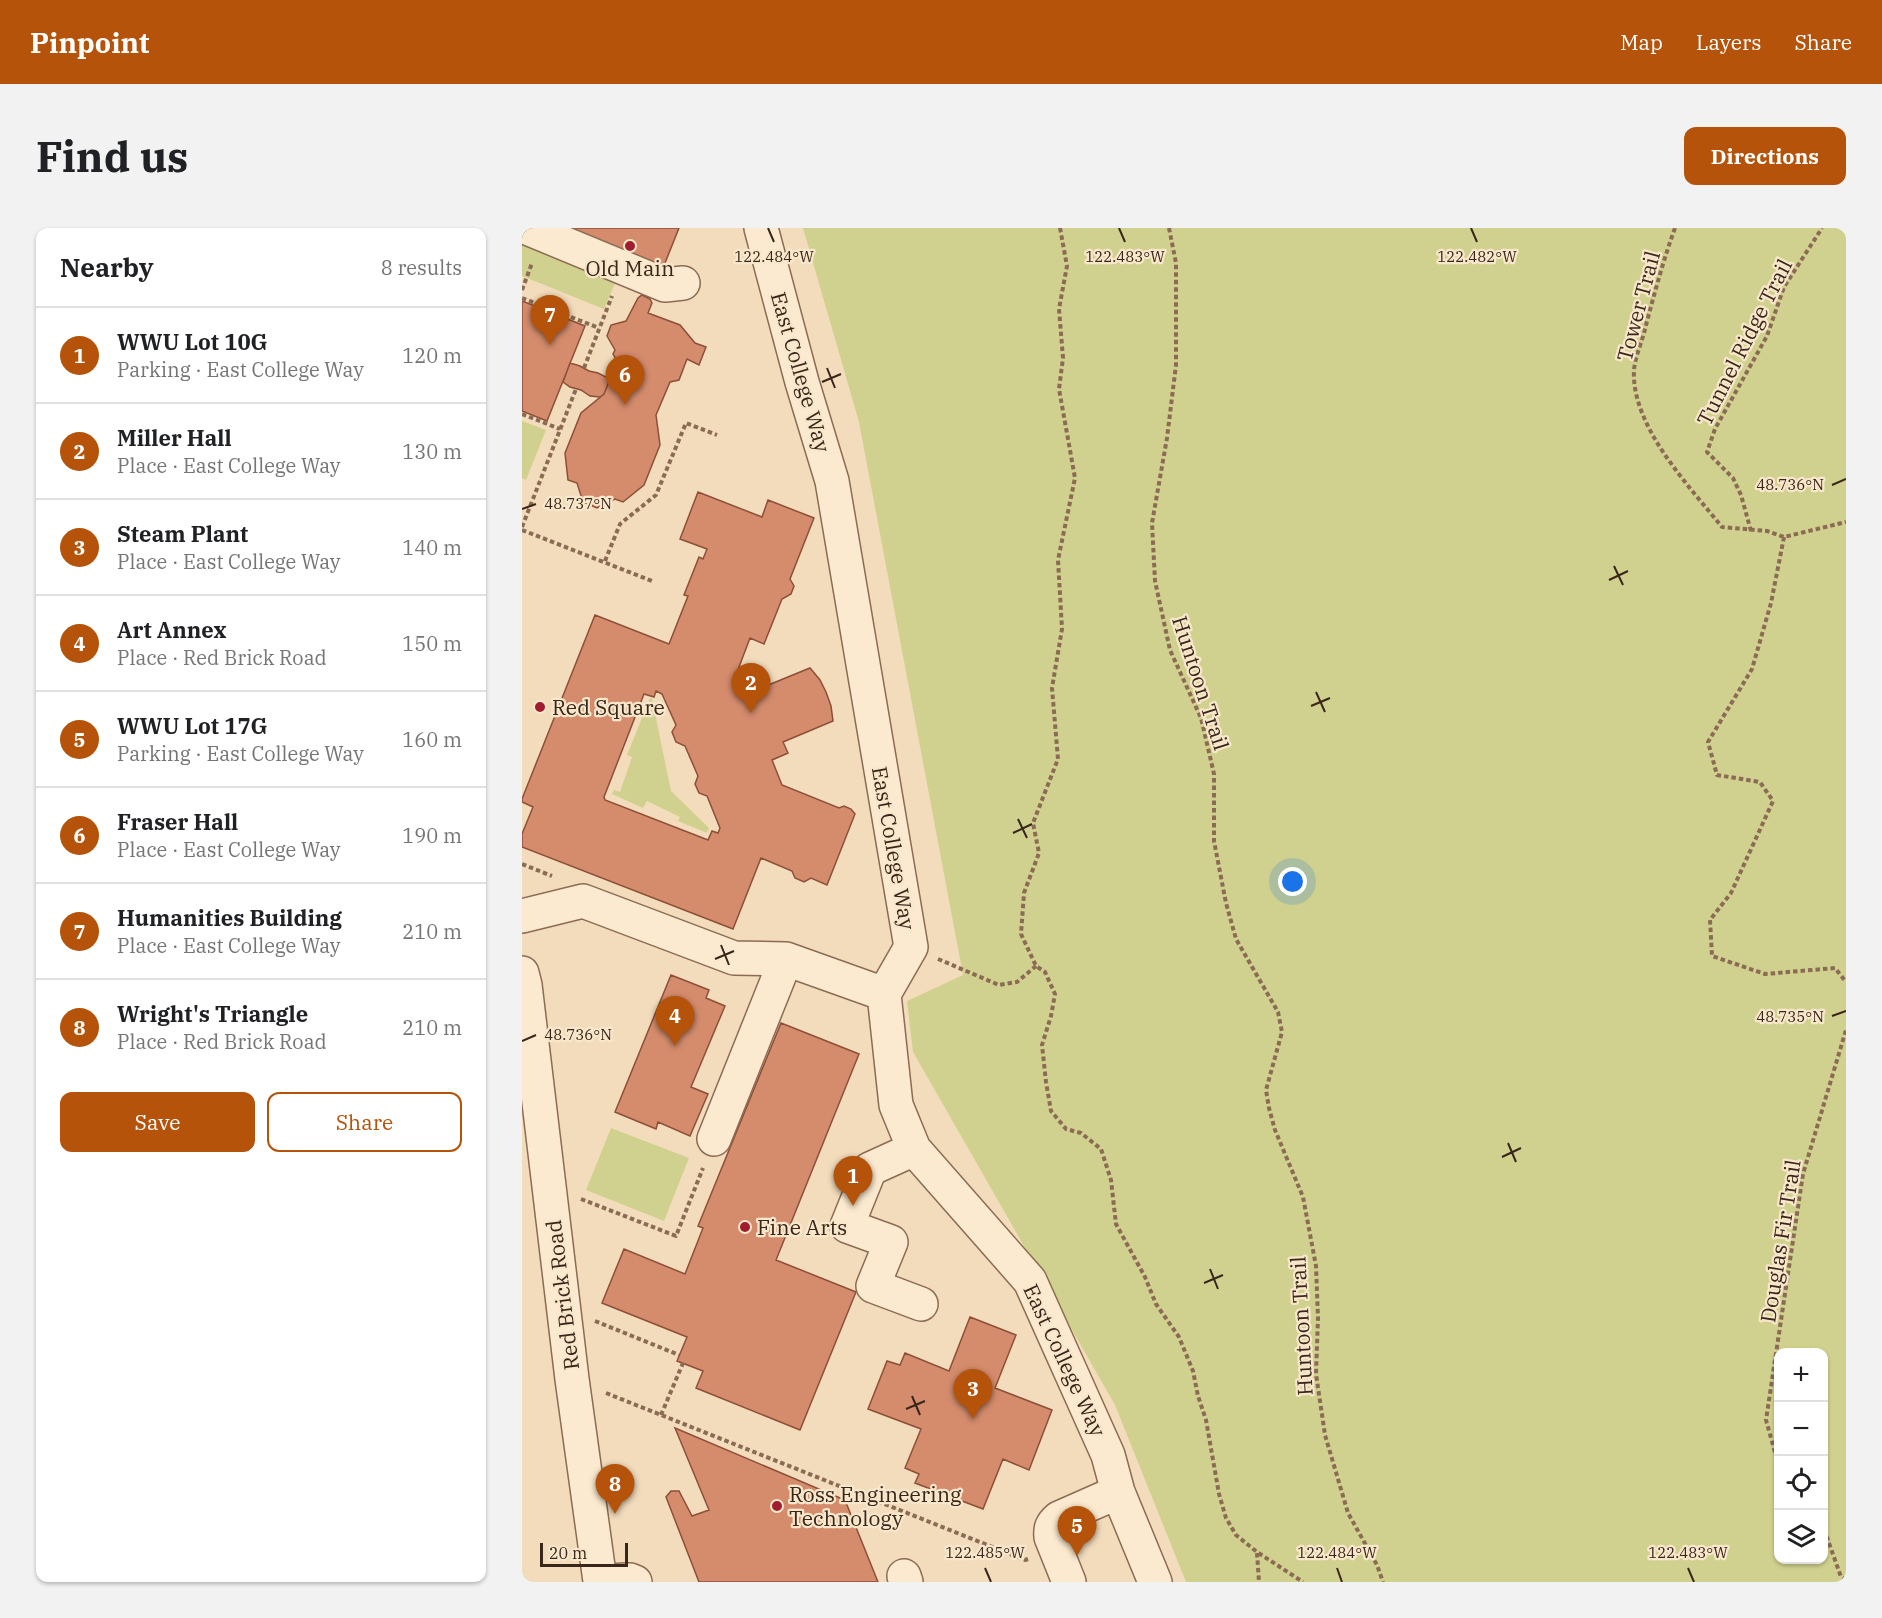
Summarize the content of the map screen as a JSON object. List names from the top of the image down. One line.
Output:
{"streets":{"street":["East College Way","Red Brick Road"],"path":["Tower Trail","Tunnel Ridge Trail","Huntoon Trail","Douglas Fir Trail"]},"crossings":[["Tower Trail","Tunnel Ridge Trail"]],"places":["Old Main","Red Square","Fine Arts","Ross Engineering Technology"],"scale_bar":"20 m","page":{"header":"Pinpoint","nav":["Map","Layers","Share"],"buttons":["Directions",["Save","Share"]],"title":"Find us","heading":["Nearby","8 results"],"pins":["7","6","2","4","1","3","8","5"],"list":[{"mark":"1","name":"WWU Lot 10G","note":"Parking · East College Way","value":"120 m"},{"mark":"2","name":"Miller Hall","note":"Place · East College Way","value":"130 m"},{"mark":"3","name":"Steam Plant","note":"Place · East College Way","value":"140 m"},{"mark":"4","name":"Art Annex","note":"Place · Red Brick Road","value":"150 m"},{"mark":"5","name":"WWU Lot 17G","note":"Parking · East College Way","value":"160 m"},{"mark":"6","name":"Fraser Hall","note":"Place · East College Way","value":"190 m"},{"mark":"7","name":"Humanities Building","note":"Place · East College Way","value":"210 m"},{"mark":"8","name":"Wright's Triangle","note":"Place · Red Brick Road","value":"210 m"}],"map_buttons":["+","−"],"scale":"20 m"},"coordinates":["122.484°W","122.483°W","122.482°W","48.736°N","48.737°N","48.735°N","122.485°W"]}
